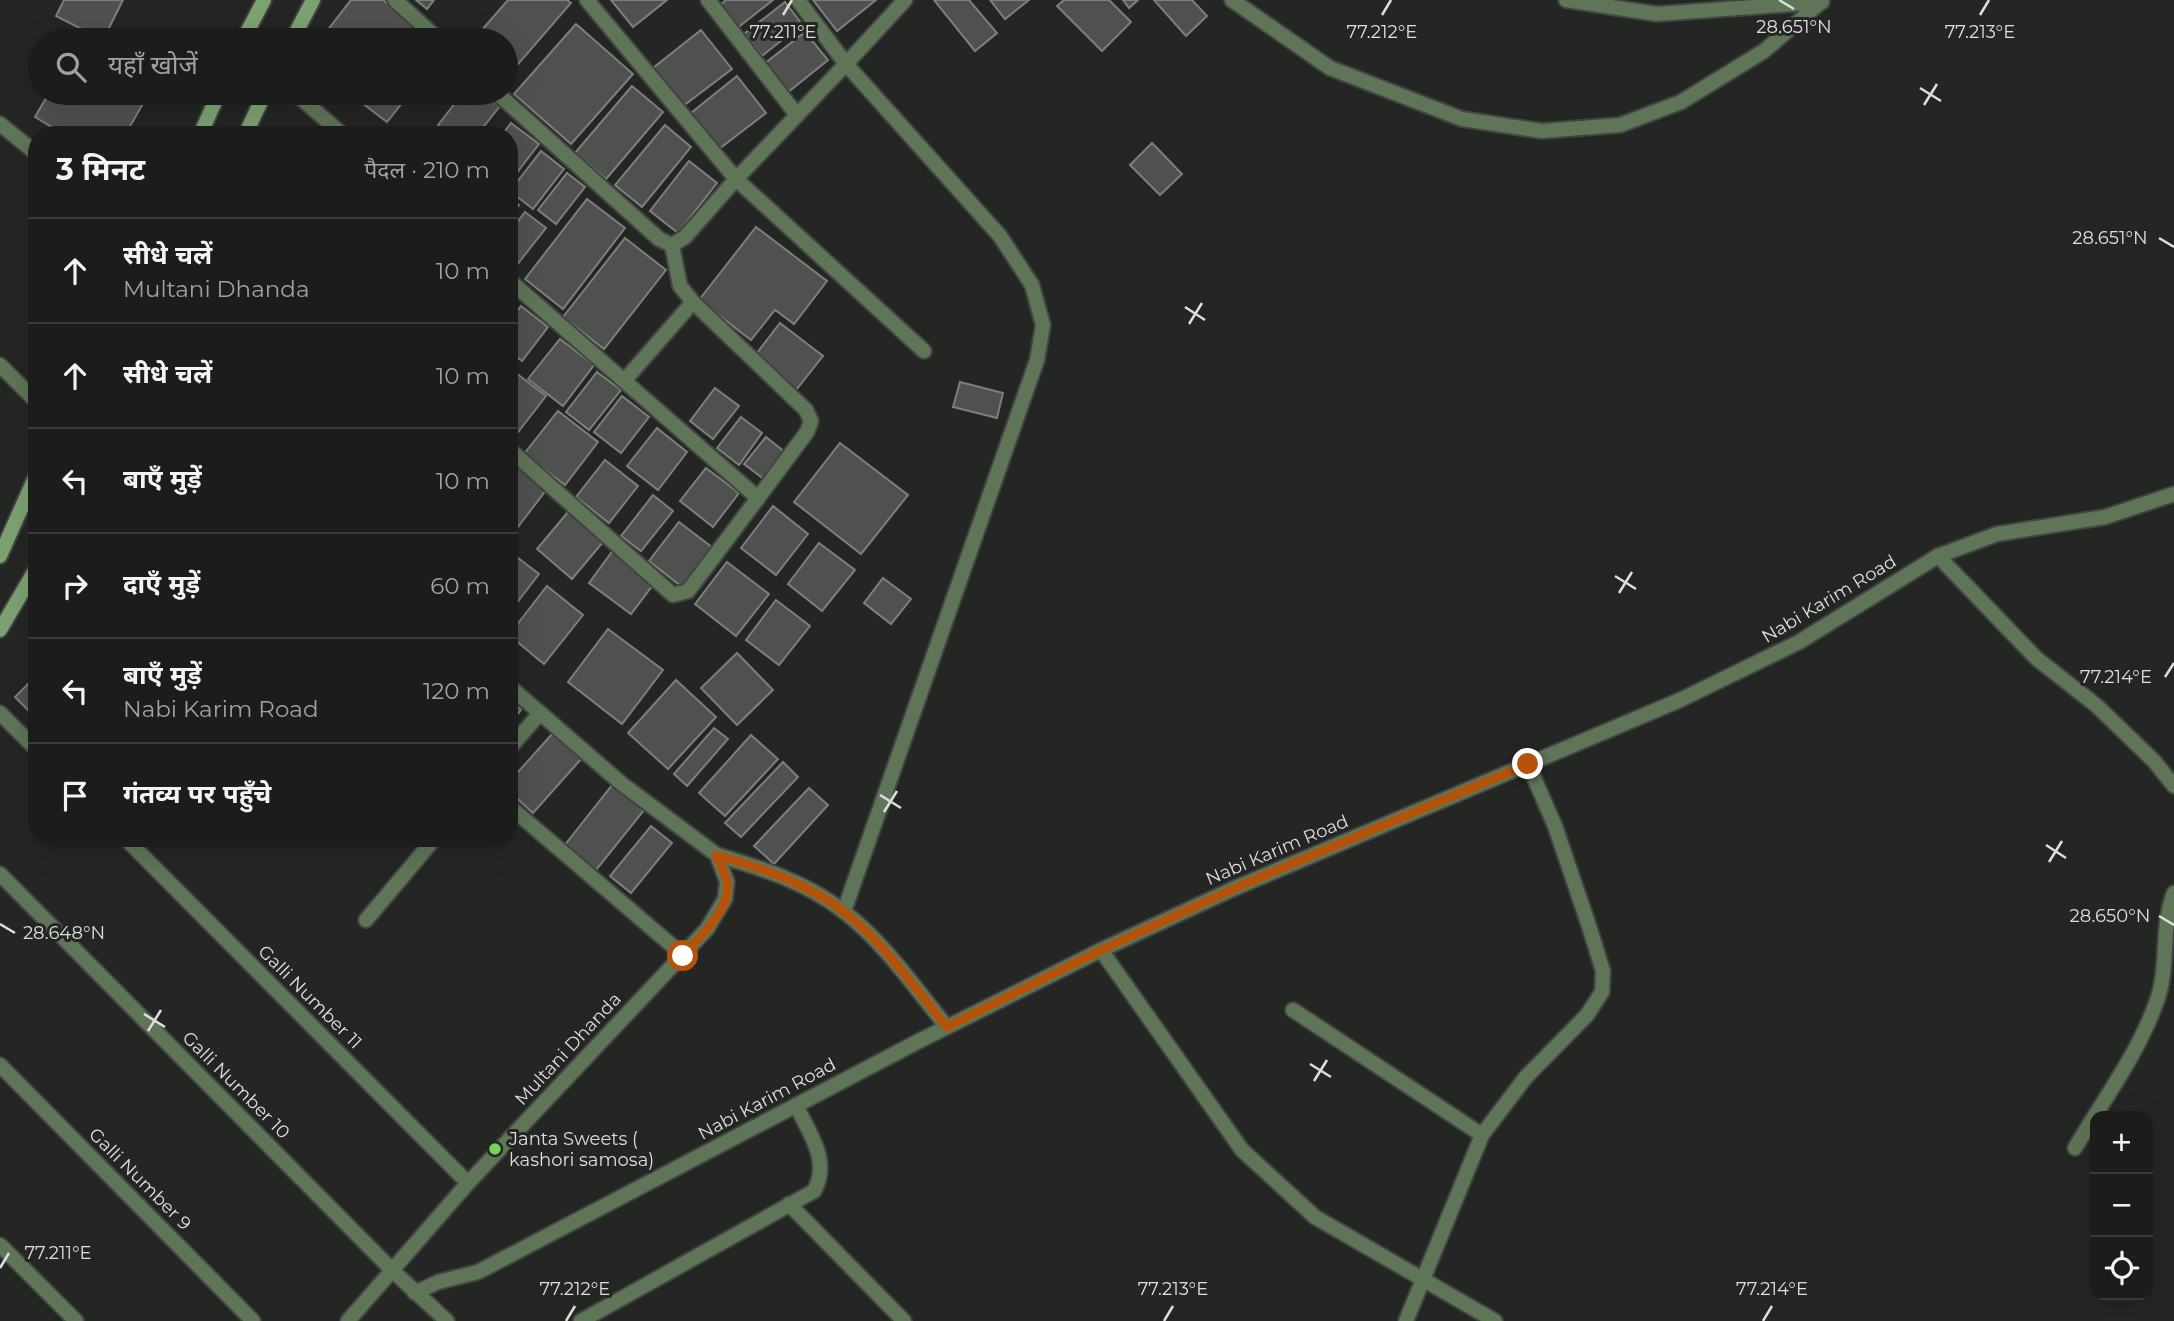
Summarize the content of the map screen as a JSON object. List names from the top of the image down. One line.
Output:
{"streets":{"street":["Nabi Karim Road","Galli Number 11","Multani Dhanda","Galli Number 10","Galli Number 9"]},"crossings":[["Nabi Karim Road","Galli Number 10"],["Galli Number 11","Multani Dhanda"],["Multani Dhanda","Galli Number 10"]],"places":["Janta Sweets ( kashori samosa)"],"page":{"search":"यहाँ खोजें","heading":["3 मिनट","पैदल · 210 m"],"list":[["सीधे चलें","Multani Dhanda","10 m"],["सीधे चलें","10 m"],["बाएँ मुड़ें","10 m"],["दाएँ मुड़ें","60 m"],["बाएँ मुड़ें","Nabi Karim Road","120 m"],"गंतव्य पर पहुँचे"],"map_buttons":["+","−"]},"coordinates":["28.651°N","77.211°E","77.212°E","77.213°E","77.214°E","28.650°N","28.648°N"]}
